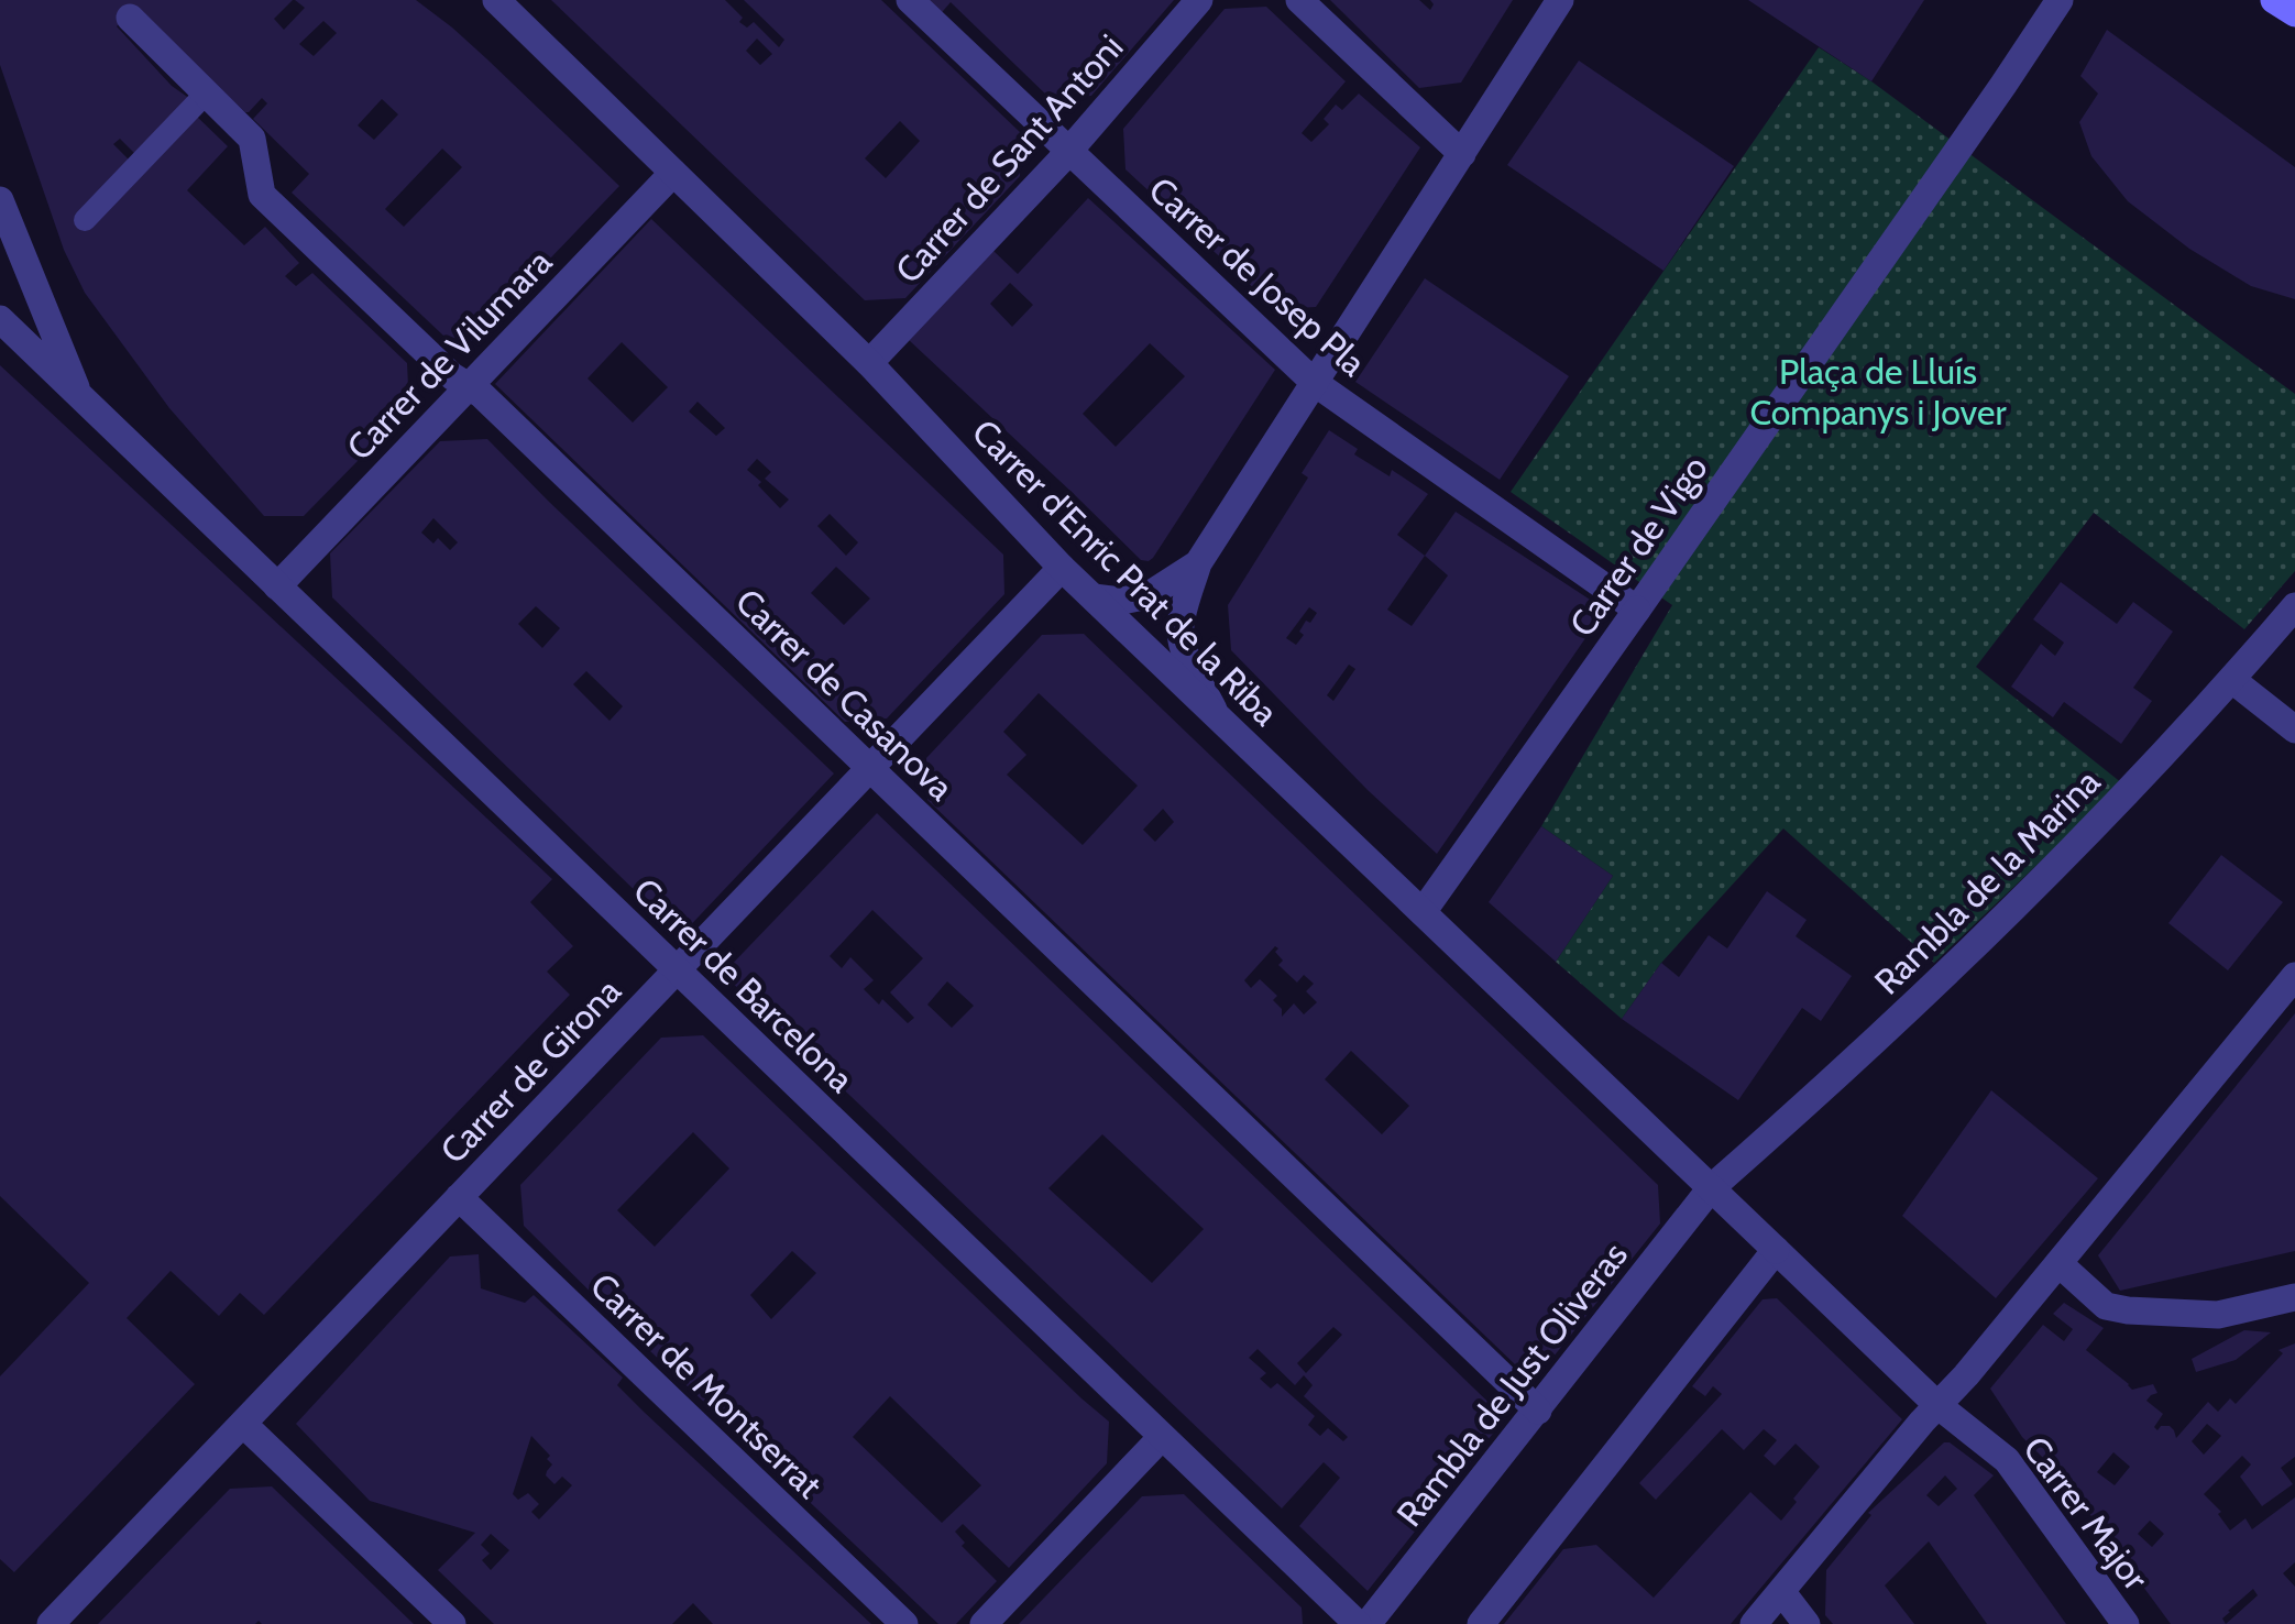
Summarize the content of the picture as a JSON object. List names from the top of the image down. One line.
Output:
{"streets":{"street":["Carrer de Sant Antoni","Carrer de Josep Pla","Carrer de Vilumara","Carrer de Vigo","Carrer d'Enric Prat de la Riba","Carrer de Casanova","Rambla de la Marina","Carrer de Barcelona","Carrer de Girona","Rambla de Just Oliveras","Carrer de Montserrat","Carrer Major"]},"crossings":[["Carrer de Sant Antoni","Carrer de Josep Pla"],["Carrer de Sant Antoni","Carrer d'Enric Prat de la Riba"],["Carrer de Josep Pla","Carrer de Vigo"],["Carrer de Vilumara","Carrer d'Enric Prat de la Riba"],["Carrer de Vilumara","Carrer de Casanova"],["Carrer de Vilumara","Carrer de Barcelona"],["Carrer de Vigo","Carrer d'Enric Prat de la Riba"],["Carrer d'Enric Prat de la Riba","Rambla de la Marina"],["Carrer d'Enric Prat de la Riba","Carrer de Girona"],["Carrer d'Enric Prat de la Riba","Rambla de Just Oliveras"],["Carrer de Casanova","Carrer de Girona"],["Carrer de Casanova","Rambla de Just Oliveras"],["Rambla de la Marina","Rambla de Just Oliveras"],["Carrer de Barcelona","Carrer de Girona"],["Carrer de Girona","Carrer de Montserrat"]],"parks":["Plaça de Lluís Companys i Jover"]}
